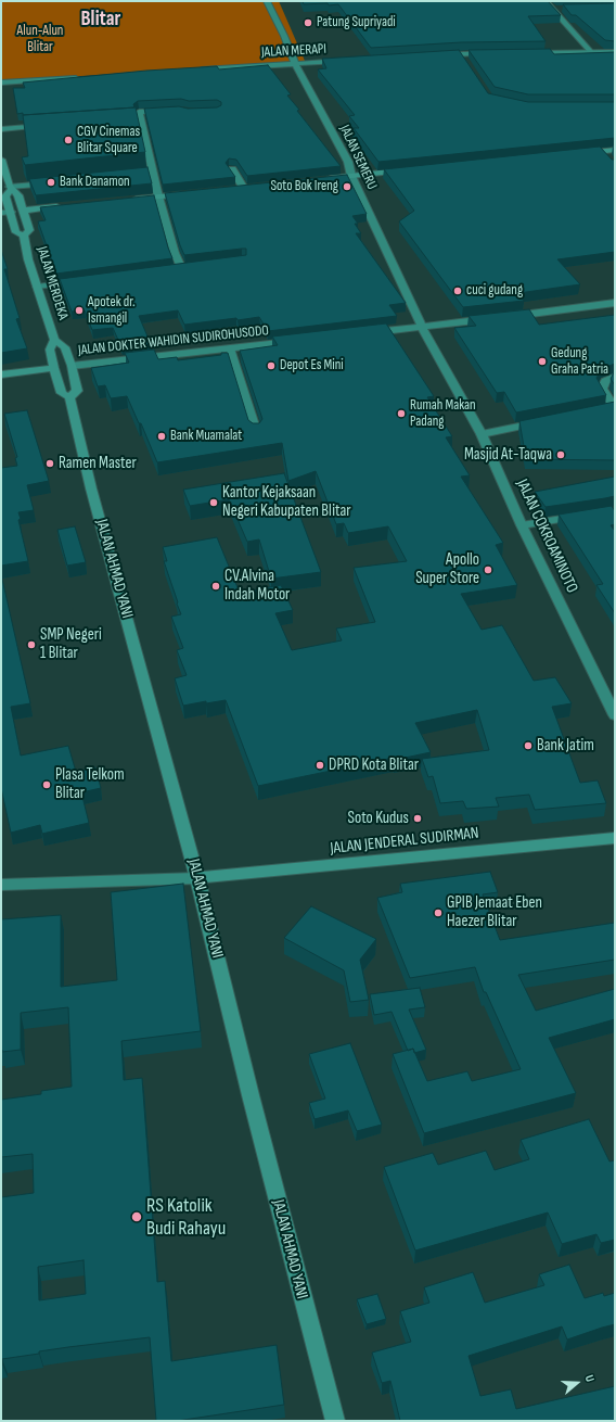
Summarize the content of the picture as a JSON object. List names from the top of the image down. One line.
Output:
{"streets":{"main road":["JALAN MERAPI","JALAN SEMERU","JALAN MERDEKA","JALAN DOKTER WAHIDIN SUDIROHUSODO","JALAN COKROAMINOTO","JALAN AHMAD YANI","JALAN JENDERAL SUDIRMAN"]},"crossings":[["JALAN MERAPI","JALAN SEMERU"],["JALAN SEMERU","JALAN COKROAMINOTO"],["JALAN MERDEKA","JALAN DOKTER WAHIDIN SUDIROHUSODO"],["JALAN MERDEKA","JALAN AHMAD YANI"],["JALAN DOKTER WAHIDIN SUDIROHUSODO","JALAN AHMAD YANI"],["JALAN AHMAD YANI","JALAN JENDERAL SUDIRMAN"]],"districts":["Blitar"],"parks":["Alun-Alun Blitar"],"places":["Patung Supriyadi","CGV Cinemas Blitar Square","Bank Danamon","Soto Bok Ireng","cuci gudang","Apotek dr. Ismangil","Gedung Graha Patria","Depot Es Mini","Rumah Makan Padang","Bank Muamalat","Masjid At-Taqwa","Ramen Master","Kantor Kejaksaan Negeri Kabupaten Blitar","Apollo Super Store","CV.Alvina Indah Motor","SMP Negeri 1 Blitar","Bank Jatim","DPRD Kota Blitar","Plasa Telkom Blitar","Soto Kudus","GPIB Jemaat Eben Haezer Blitar","RS Katolik Budi Rahayu"],"north":"right"}
